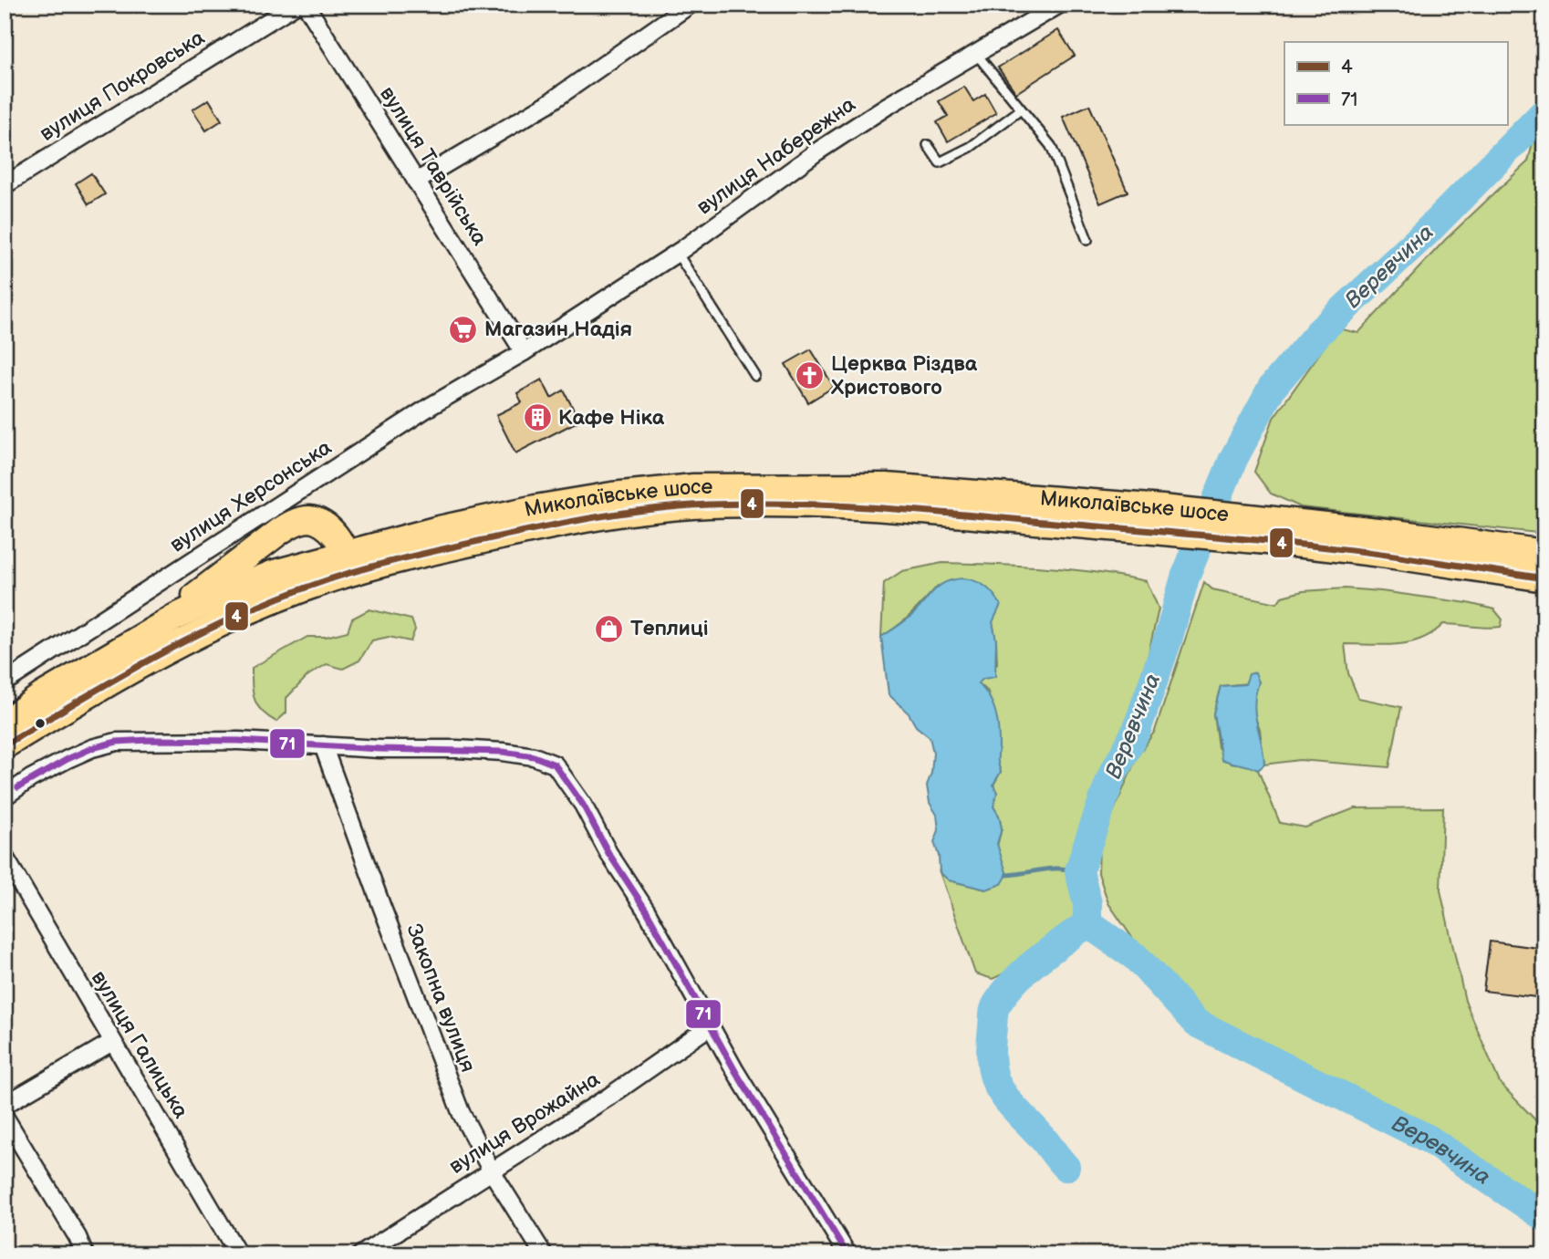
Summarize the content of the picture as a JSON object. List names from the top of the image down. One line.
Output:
{"streets":{"main road":["Миколаївське шосе"],"street":["вулиця Покровська","вулиця Набережна","вулиця Таврійська","вулиця Херсонська","Закопна вулиця","вулиця Галицька","вулиця Врожайна"]},"crossings":[["вулиця Набережна","вулиця Таврійська"],["вулиця Набережна","вулиця Херсонська"],["вулиця Таврійська","вулиця Херсонська"],["Закопна вулиця","вулиця Врожайна"]],"water":["Веревчина"],"places":{"supermarket":["Магазин Надія"],"church":["Церква Різдва Христового"],"building":["Кафе Ніка"],"shop":["Теплиці"]},"lines":["transit line 4","transit line 71"],"legend":["4","71"]}
